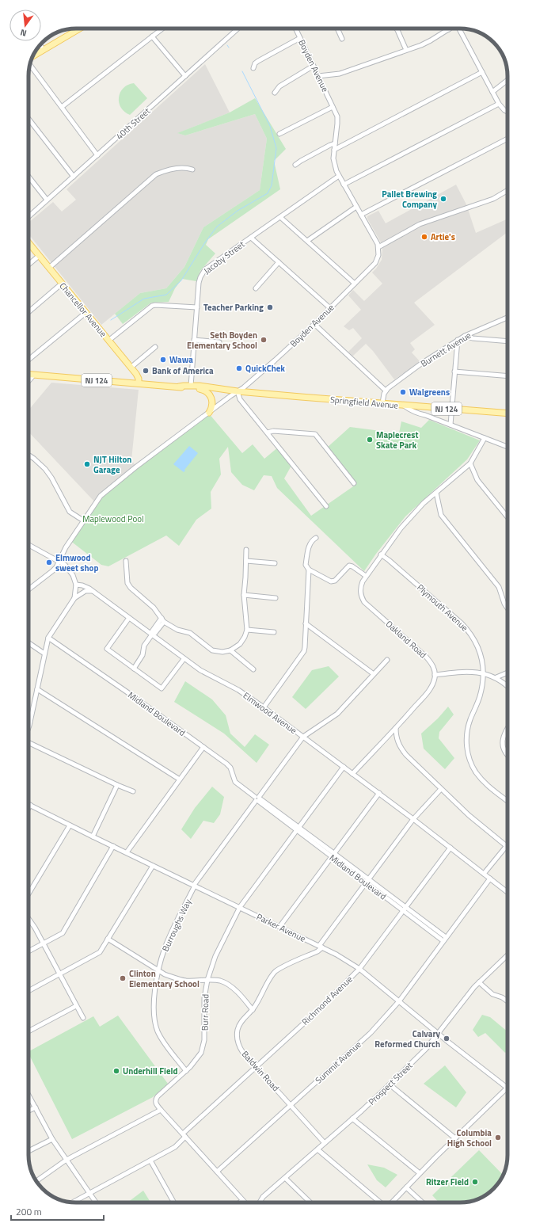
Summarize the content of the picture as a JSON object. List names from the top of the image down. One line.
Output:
{"streets":{"main road":["Chancellor Avenue","NJ 124","Springfield Avenue"],"street":["Boyden Avenue","40th Street","Jacoby Street","Burnett Avenue","Plymouth Avenue","Oakland Road","Elmwood Avenue","Midland Boulevard","Burroughs Way","Parker Avenue","Richmond Avenue","Burr Road","Summit Avenue","Baldwin Road","Prospect Street"]},"crossings":[["Boyden Avenue","Jacoby Street"],["Boyden Avenue","Springfield Avenue"],["Jacoby Street","Springfield Avenue"],["Chancellor Avenue","Springfield Avenue"],["Plymouth Avenue","Oakland Road"],["Elmwood Avenue","Burroughs Way"],["Elmwood Avenue","Richmond Avenue"],["Elmwood Avenue","Burr Road"],["Elmwood Avenue","Summit Avenue"],["Midland Boulevard","Burroughs Way"],["Midland Boulevard","Richmond Avenue"],["Midland Boulevard","Burr Road"],["Midland Boulevard","Summit Avenue"],["Burroughs Way","Parker Avenue"],["Burroughs Way","Burr Road"],["Parker Avenue","Richmond Avenue"],["Parker Avenue","Burr Road"],["Parker Avenue","Summit Avenue"],["Parker Avenue","Baldwin Road"],["Parker Avenue","Prospect Street"],["Richmond Avenue","Baldwin Road"],["Summit Avenue","Baldwin Road"],["Baldwin Road","Prospect Street"]],"parks":["Maplewood Pool"],"places":["Pallet Brewing Company","Artie's","Teacher Parking","Seth Boyden Elementary School","Wawa","QuickChek","Bank of America","Walgreens","Maplecrest Skate Park","NJT Hilton Garage","Elmwood sweet shop","Clinton Elementary School","Calvary Reformed Church","Underhill Field","Columbia High School","Ritzer Field"],"scale_bar":"200 m","north":"bottom"}
